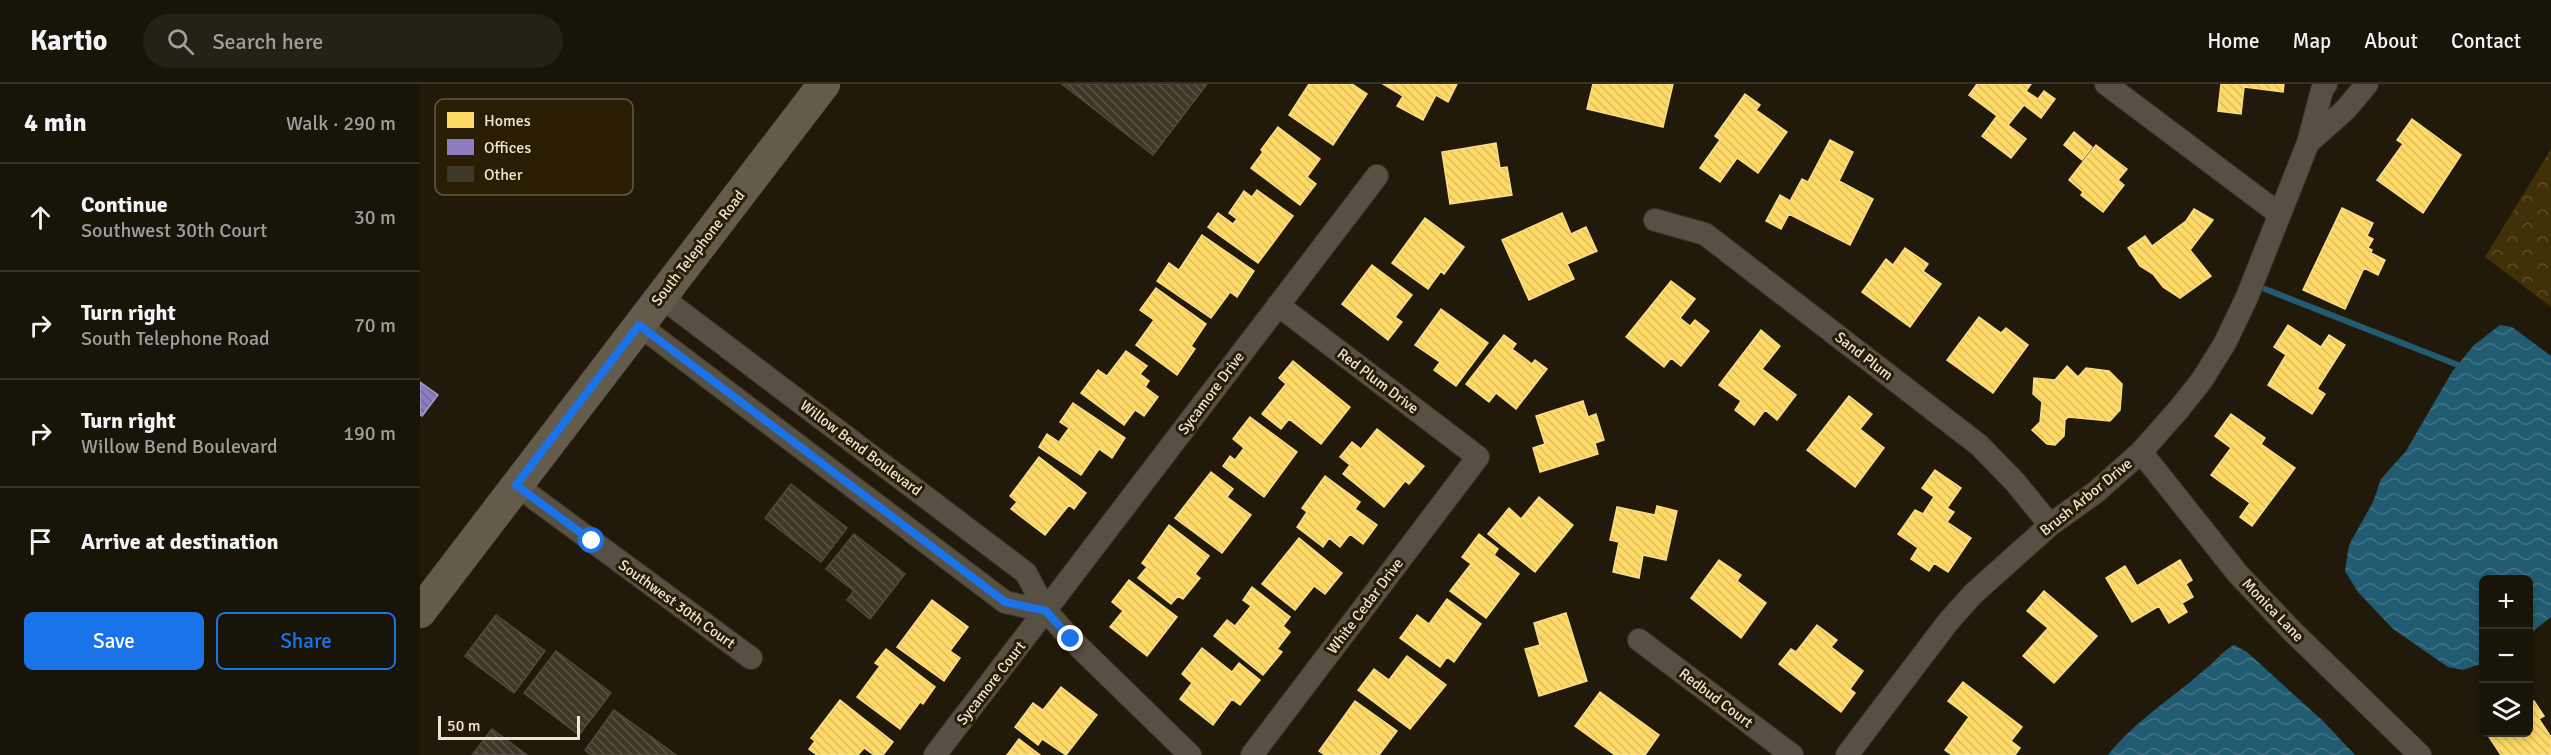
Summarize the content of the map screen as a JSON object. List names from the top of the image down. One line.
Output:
{"streets":{"main road":["South Telephone Road"],"street":["Sand Plum","Red Plum Drive","Sycamore Drive","Willow Bend Boulevard","Brush Arbor Drive","Southwest 30th Court","White Cedar Drive","Monica Lane","Sycamore Court","Redbud Court"]},"crossings":[["South Telephone Road","Willow Bend Boulevard"],["South Telephone Road","Southwest 30th Court"],["Sand Plum","Brush Arbor Drive"],["Red Plum Drive","Sycamore Drive"],["Red Plum Drive","White Cedar Drive"],["Sycamore Drive","Willow Bend Boulevard"],["Sycamore Drive","Sycamore Court"],["Willow Bend Boulevard","Sycamore Court"],["Brush Arbor Drive","Monica Lane"]],"legend":["Homes","Offices","Other"],"scale_bar":"50 m","page":{"header":"Kartio","search":"Search here","nav":["Home","Map","About","Contact"],"heading":["4 min","Walk · 290 m"],"list":[["Continue","Southwest 30th Court","30 m"],["Turn right","South Telephone Road","70 m"],["Turn right","Willow Bend Boulevard","190 m"],"Arrive at destination"],"map_buttons":["+","−"],"buttons":["Save","Share"],"scale":"50 m"}}
